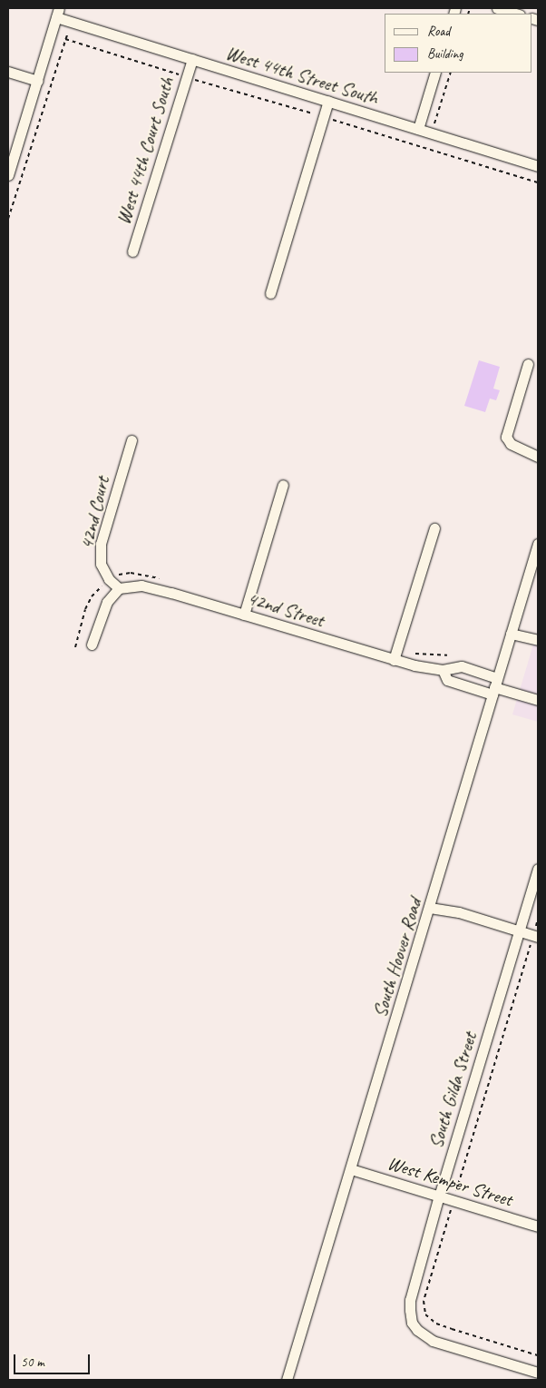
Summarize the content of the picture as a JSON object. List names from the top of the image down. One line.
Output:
{"streets":{"street":["West 44th Street South","West 44th Court South","42nd Court","42nd Street","South Hoover Road","South Gilda Street","West Kemper Street"]},"crossings":[["West 44th Street South","West 44th Court South"],["42nd Court","42nd Street"],["42nd Street","South Hoover Road"],["South Hoover Road","West Kemper Street"],["South Gilda Street","West Kemper Street"]],"legend":["Road","Building"],"scale_bar":"50 m"}
